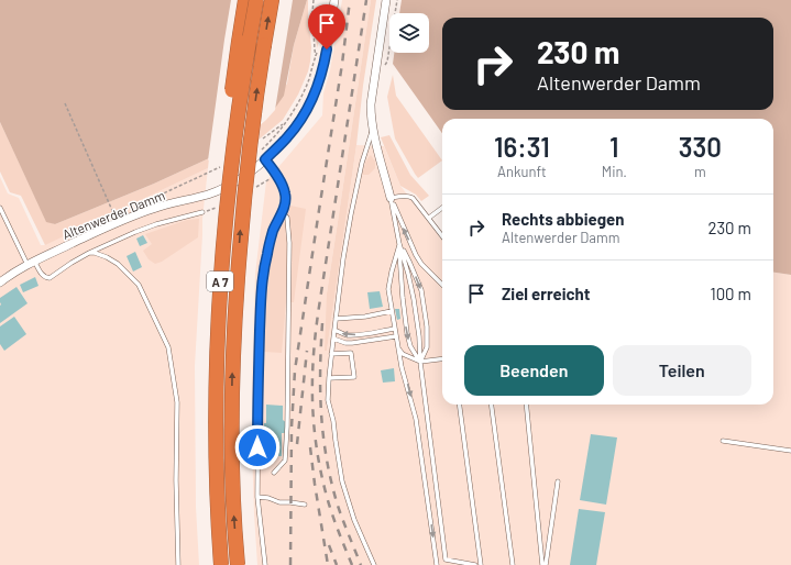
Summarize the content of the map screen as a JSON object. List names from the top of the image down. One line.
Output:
{"streets":{"highway":["A 7"],"street":["Altenwerder Damm"]},"page":{"turn":["230 m","Altenwerder Damm"],"eta":["16:31","Ankunft","1","Min.","330","m"],"list":[{"name":"Rechts abbiegen","note":"Altenwerder Damm","value":"230 m"},{"name":"Ziel erreicht","value":"100 m"}],"buttons":["Beenden","Teilen"]}}
